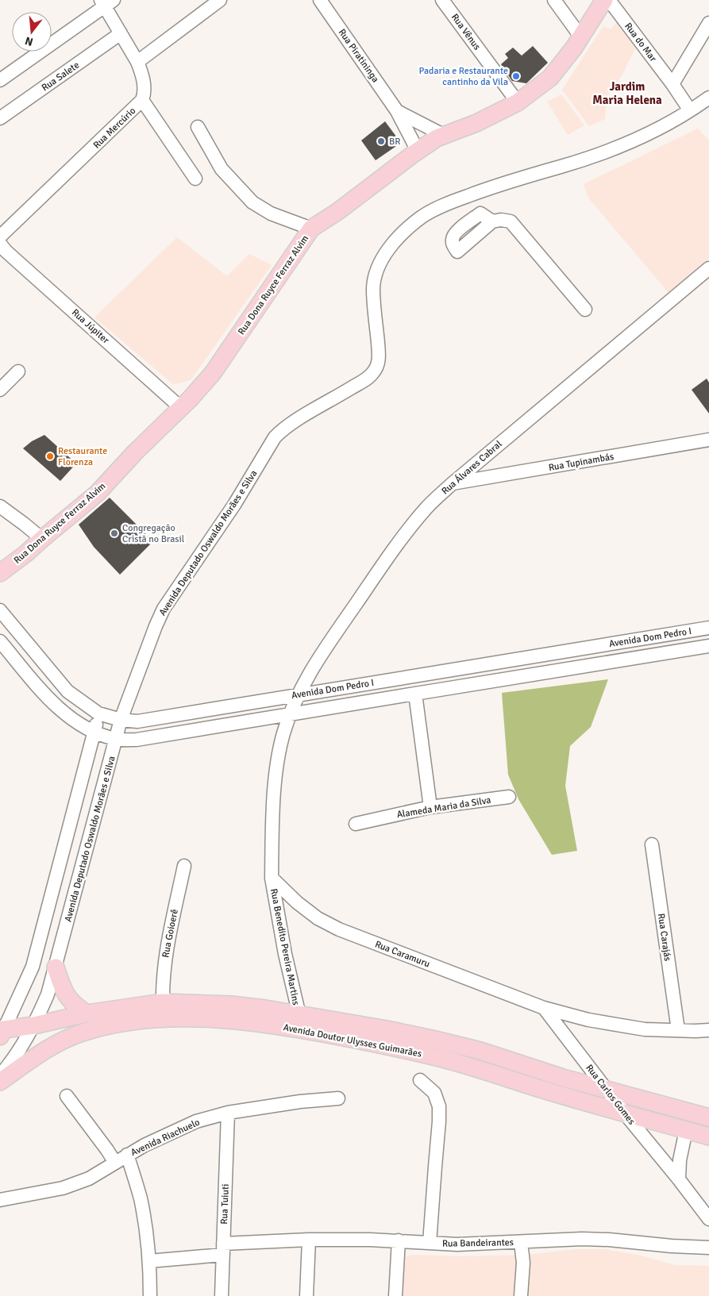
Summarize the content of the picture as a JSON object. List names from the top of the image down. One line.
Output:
{"streets":{"main road":["Rua Dona Ruyce Ferraz Alvim","Avenida Doutor Ulysses Guimarães"],"street":["Rua Vênus","Rua do Mar","Rua Piratininga","Rua Salete","Rua Mercúrio","Rua Júpiter","Rua Tupinambás","Rua Álvares Cabral","Avenida Deputado Oswaldo Morães e Silva","Avenida Dom Pedro I","Alameda Maria da Silva","Rua Goioerê","Rua Carajás","Rua Benedito Pereira Martins","Rua Caramuru","Rua Carlos Gomes","Avenida Riachuelo","Rua Tuiuti","Rua Bandeirantes"]},"crossings":[["Rua Vênus","Rua Dona Ruyce Ferraz Alvim"],["Rua do Mar","Avenida Deputado Oswaldo Morães e Silva"],["Rua Piratininga","Rua Dona Ruyce Ferraz Alvim"],["Rua Salete","Rua Mercúrio"],["Rua Dona Ruyce Ferraz Alvim","Rua Júpiter"],["Rua Tupinambás","Rua Álvares Cabral"],["Rua Álvares Cabral","Avenida Dom Pedro I"],["Avenida Deputado Oswaldo Morães e Silva","Avenida Dom Pedro I"],["Avenida Deputado Oswaldo Morães e Silva","Avenida Doutor Ulysses Guimarães"],["Rua Goioerê","Avenida Doutor Ulysses Guimarães"],["Rua Carajás","Rua Caramuru"],["Rua Benedito Pereira Martins","Rua Caramuru"],["Rua Benedito Pereira Martins","Avenida Doutor Ulysses Guimarães"],["Rua Caramuru","Rua Carlos Gomes"],["Avenida Doutor Ulysses Guimarães","Rua Carlos Gomes"],["Avenida Riachuelo","Rua Tuiuti"],["Rua Tuiuti","Rua Bandeirantes"]],"districts":["Jardim Maria Helena"],"places":["Padaria e Restaurante cantinho da Vila","BR","Restaurante Florenza","Congregação Cristã no Brasil"],"north":"bottom"}
